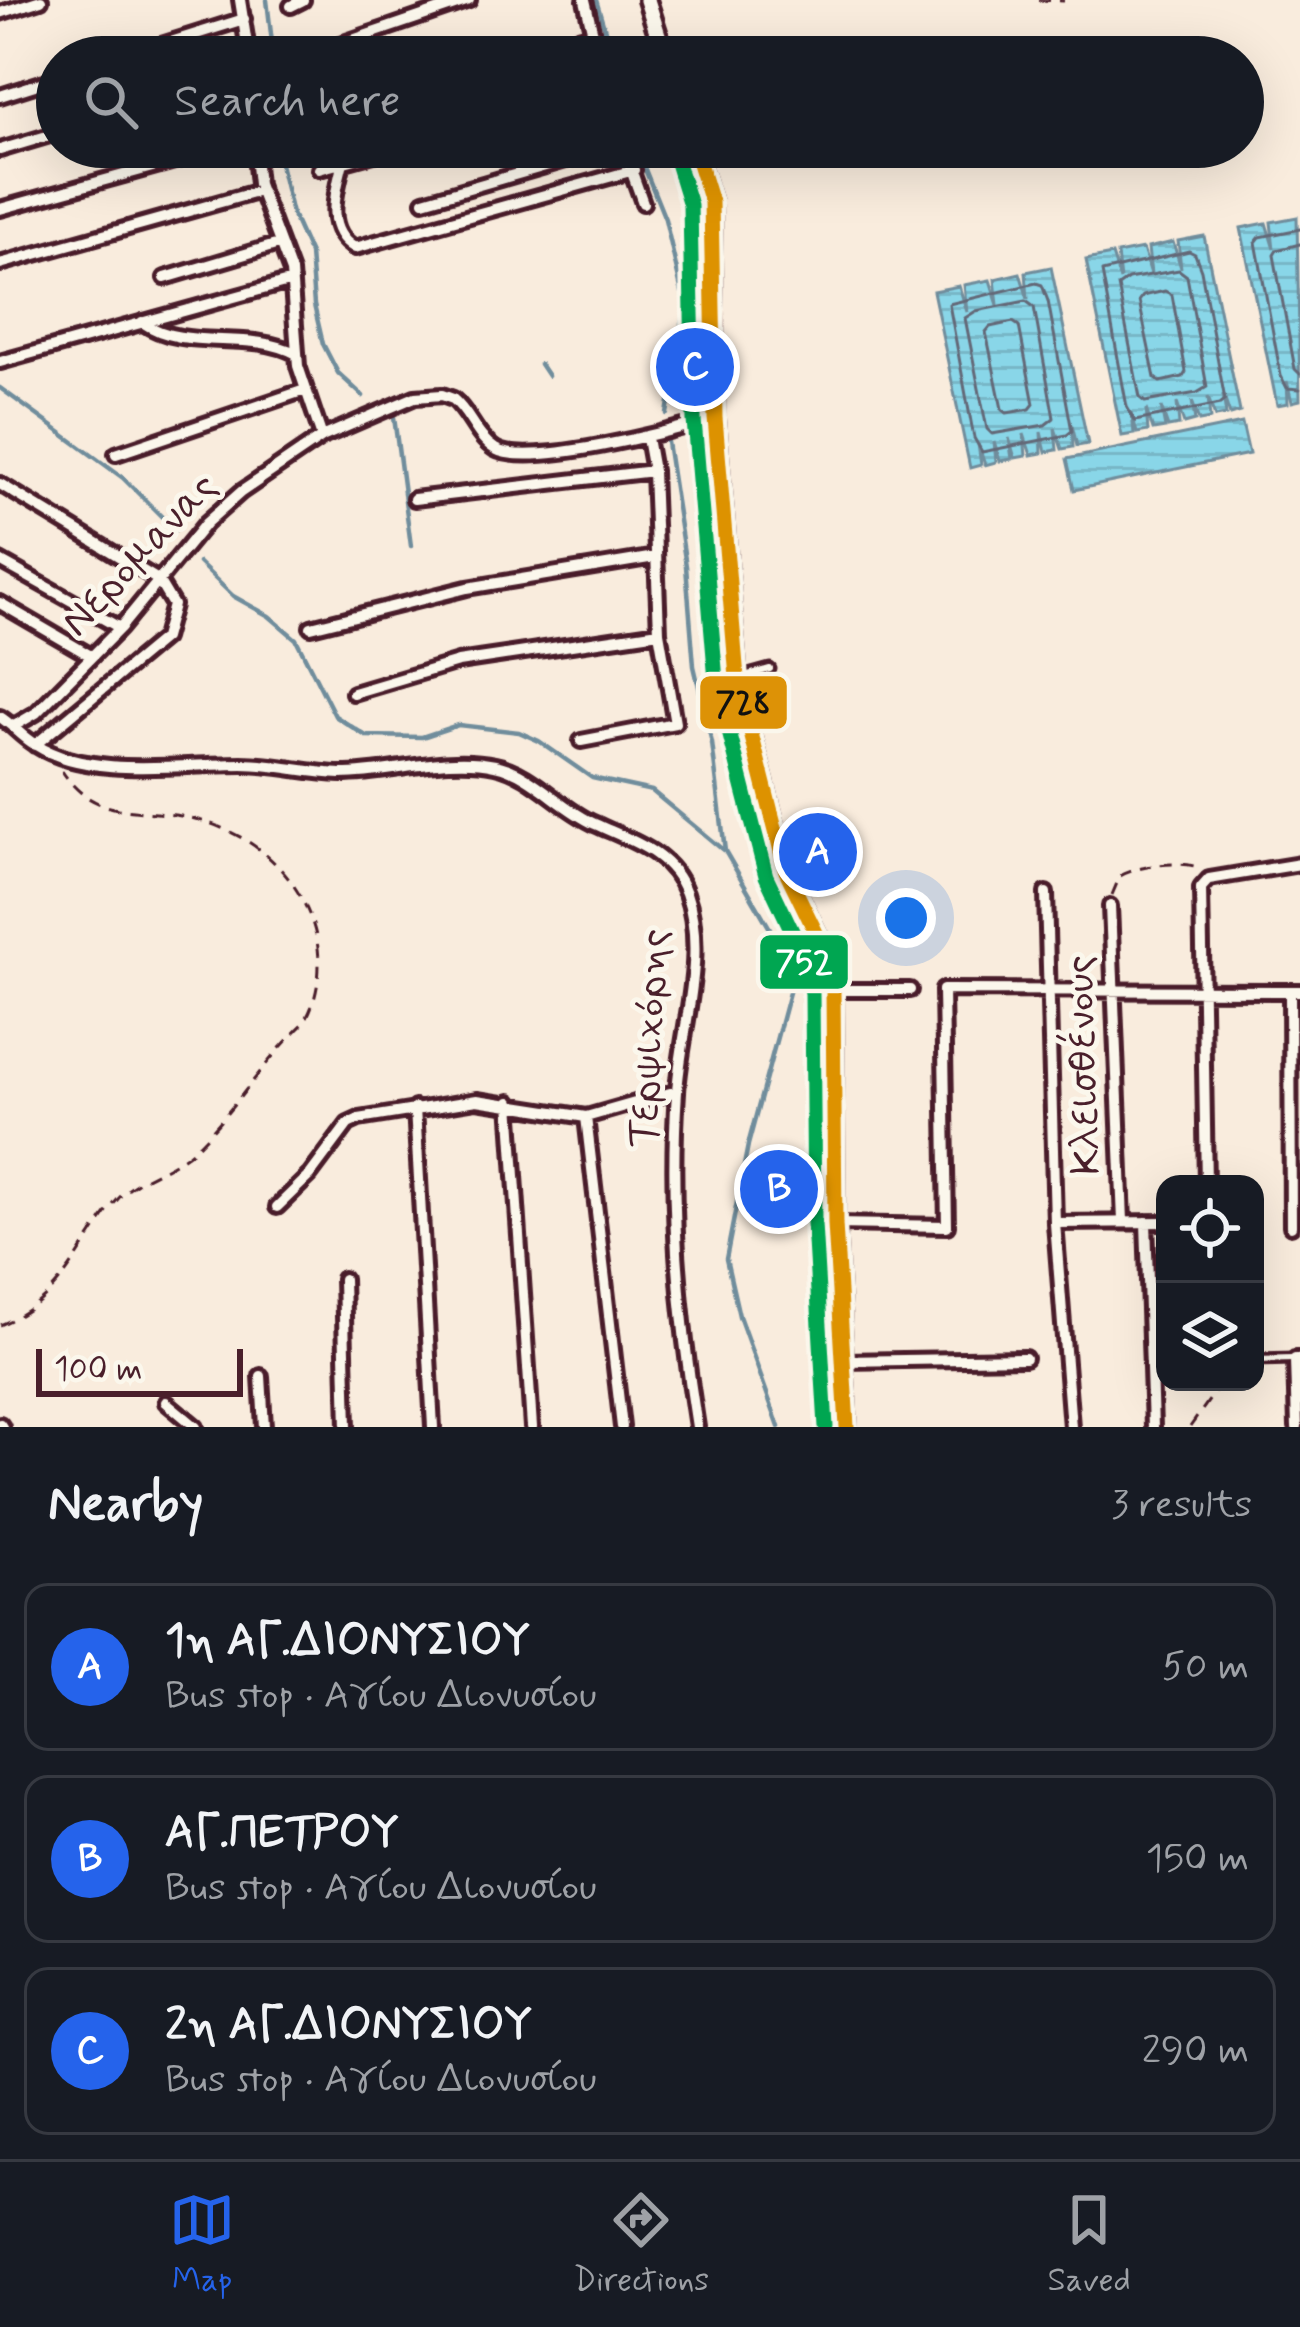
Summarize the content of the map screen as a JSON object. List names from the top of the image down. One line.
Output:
{"streets":{"street":["Νερομανας","Τερψιχόρης","Κλεισθένους"]},"crossings":[["Νερομανας","Τερψιχόρης"]],"lines":["transit line 728","transit line 752"],"scale_bar":"100 m","page":{"search":"Search here","pins":["C","A","B"],"scale":"100 m","heading":["Nearby","3 results"],"list":[{"mark":"A","name":"1η ΑΓ.ΔΙΟΝΥΣΙΟΥ","note":"Bus stop · Αγίου Διονυσίου","value":"50 m"},{"mark":"B","name":"ΑΓ.ΠΕΤΡΟΥ","note":"Bus stop · Αγίου Διονυσίου","value":"150 m"},{"mark":"C","name":"2η ΑΓ.ΔΙΟΝΥΣΙΟΥ","note":"Bus stop · Αγίου Διονυσίου","value":"290 m"}],"nav":["Map","Directions","Saved"]}}
